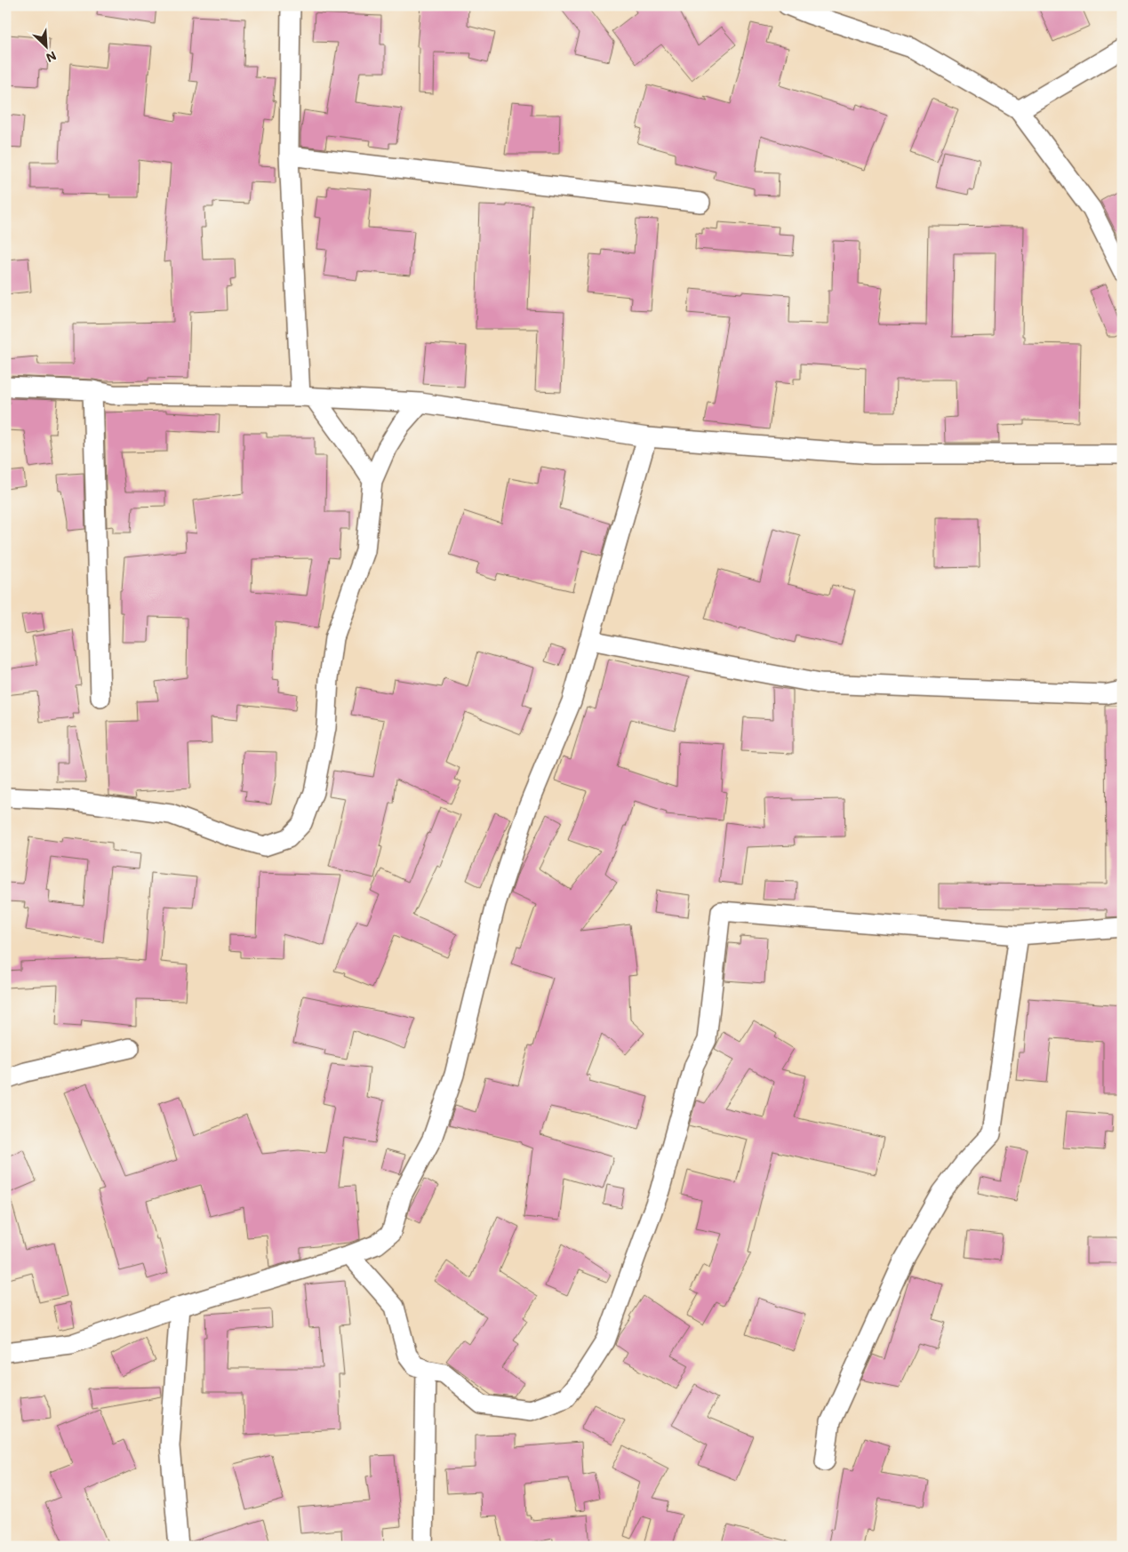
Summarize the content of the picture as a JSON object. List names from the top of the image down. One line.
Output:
{"north":"bottom right"}
